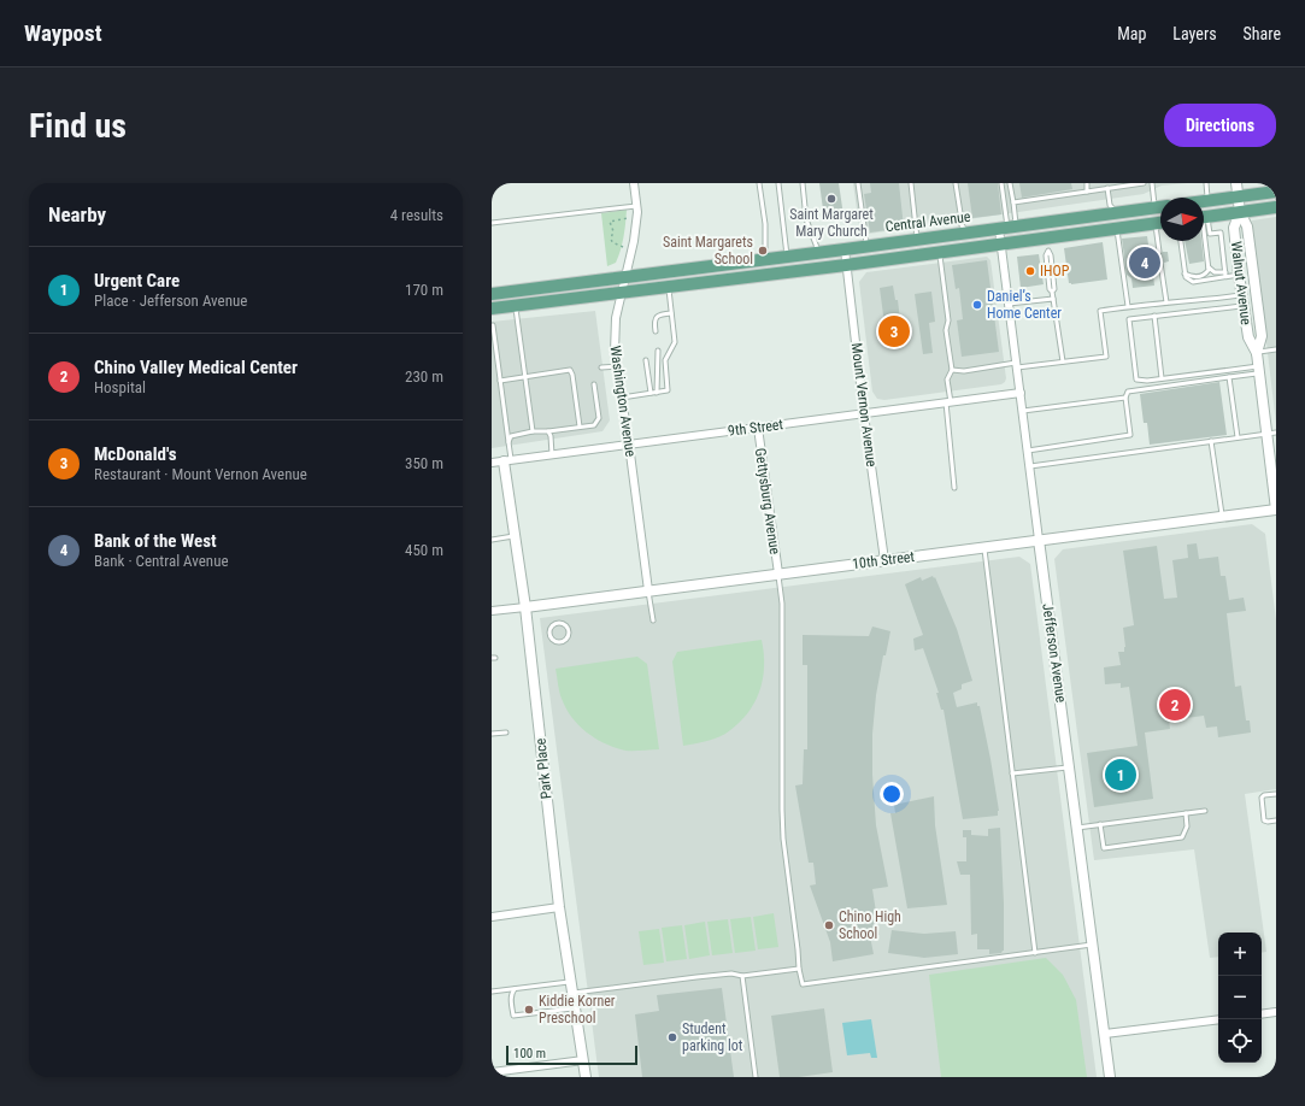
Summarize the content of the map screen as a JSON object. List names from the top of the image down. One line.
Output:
{"streets":{"main road":["Central Avenue"],"street":["Walnut Avenue","Washington Avenue","Mount Vernon Avenue","9th Street","Gettysburg Avenue","10th Street","Jefferson Avenue","Park Place"]},"crossings":[["Central Avenue","Washington Avenue"],["Central Avenue","Mount Vernon Avenue"],["Central Avenue","Jefferson Avenue"],["Walnut Avenue","10th Street"],["Washington Avenue","9th Street"],["Washington Avenue","10th Street"],["Mount Vernon Avenue","9th Street"],["Mount Vernon Avenue","10th Street"],["9th Street","Gettysburg Avenue"],["9th Street","Jefferson Avenue"],["9th Street","Park Place"],["Gettysburg Avenue","10th Street"],["10th Street","Jefferson Avenue"],["10th Street","Park Place"]],"places":["Saint Margaret Mary Church","Saint Margarets School","IHOP","Daniel’s Home Center","Chino High School","Kiddie Korner Preschool","Student parking lot"],"scale_bar":"100 m","north":"right","page":{"header":"Waypost","nav":["Map","Layers","Share"],"buttons":"Directions","title":"Find us","heading":["Nearby","4 results"],"pins":["4","3","2","1"],"list":[{"mark":"1","name":"Urgent Care","note":"Place · Jefferson Avenue","value":"170 m"},{"mark":"2","name":"Chino Valley Medical Center","note":"Hospital","value":"230 m"},{"mark":"3","name":"McDonald's","note":"Restaurant · Mount Vernon Avenue","value":"350 m"},{"mark":"4","name":"Bank of the West","note":"Bank · Central Avenue","value":"450 m"}],"map_buttons":["+","−"],"scale":"100 m"}}
